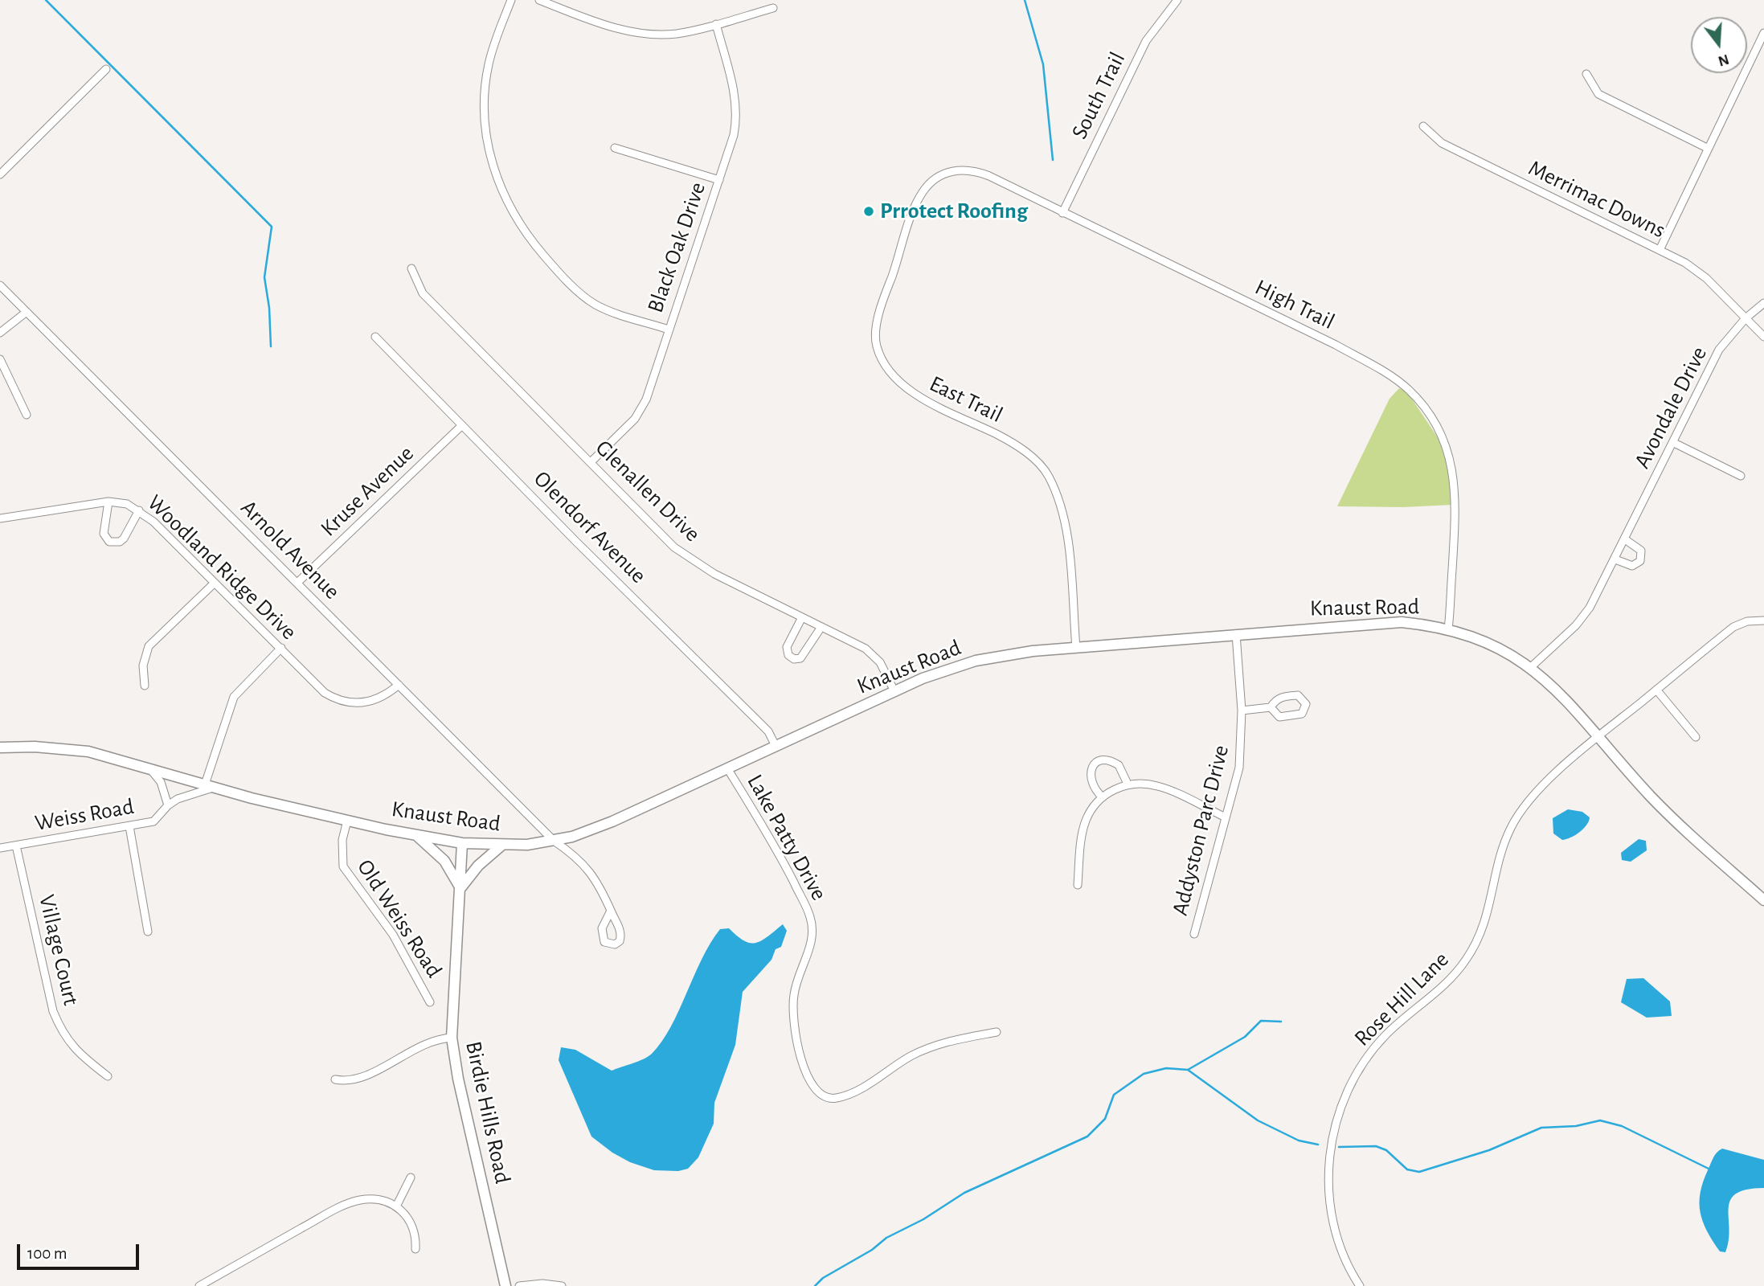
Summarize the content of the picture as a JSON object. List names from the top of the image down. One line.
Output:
{"streets":{"main road":["Knaust Road","Birdie Hills Road"],"street":["South Trail","Merrimac Downs","Black Oak Drive","High Trail","East Trail","Avondale Drive","Kruse Avenue","Glenallen Drive","Olendorf Avenue","Arnold Avenue","Woodland Ridge Drive","Weiss Road","Addyston Parc Drive","Lake Patty Drive","Old Weiss Road","Village Court","Rose Hill Lane"]},"crossings":[["South Trail","High Trail"],["Merrimac Downs","Avondale Drive"],["Black Oak Drive","Glenallen Drive"],["High Trail","East Trail"],["High Trail","Knaust Road"],["East Trail","Knaust Road"],["Avondale Drive","Knaust Road"],["Kruse Avenue","Olendorf Avenue"],["Kruse Avenue","Arnold Avenue"],["Glenallen Drive","Knaust Road"],["Olendorf Avenue","Knaust Road"],["Arnold Avenue","Woodland Ridge Drive"],["Arnold Avenue","Knaust Road"],["Knaust Road","Weiss Road"],["Knaust Road","Addyston Parc Drive"],["Knaust Road","Lake Patty Drive"],["Knaust Road","Old Weiss Road"],["Knaust Road","Rose Hill Lane"],["Knaust Road","Birdie Hills Road"],["Weiss Road","Village Court"]],"places":["Prrotect Roofing"],"scale_bar":"100 m","north":"bottom"}
